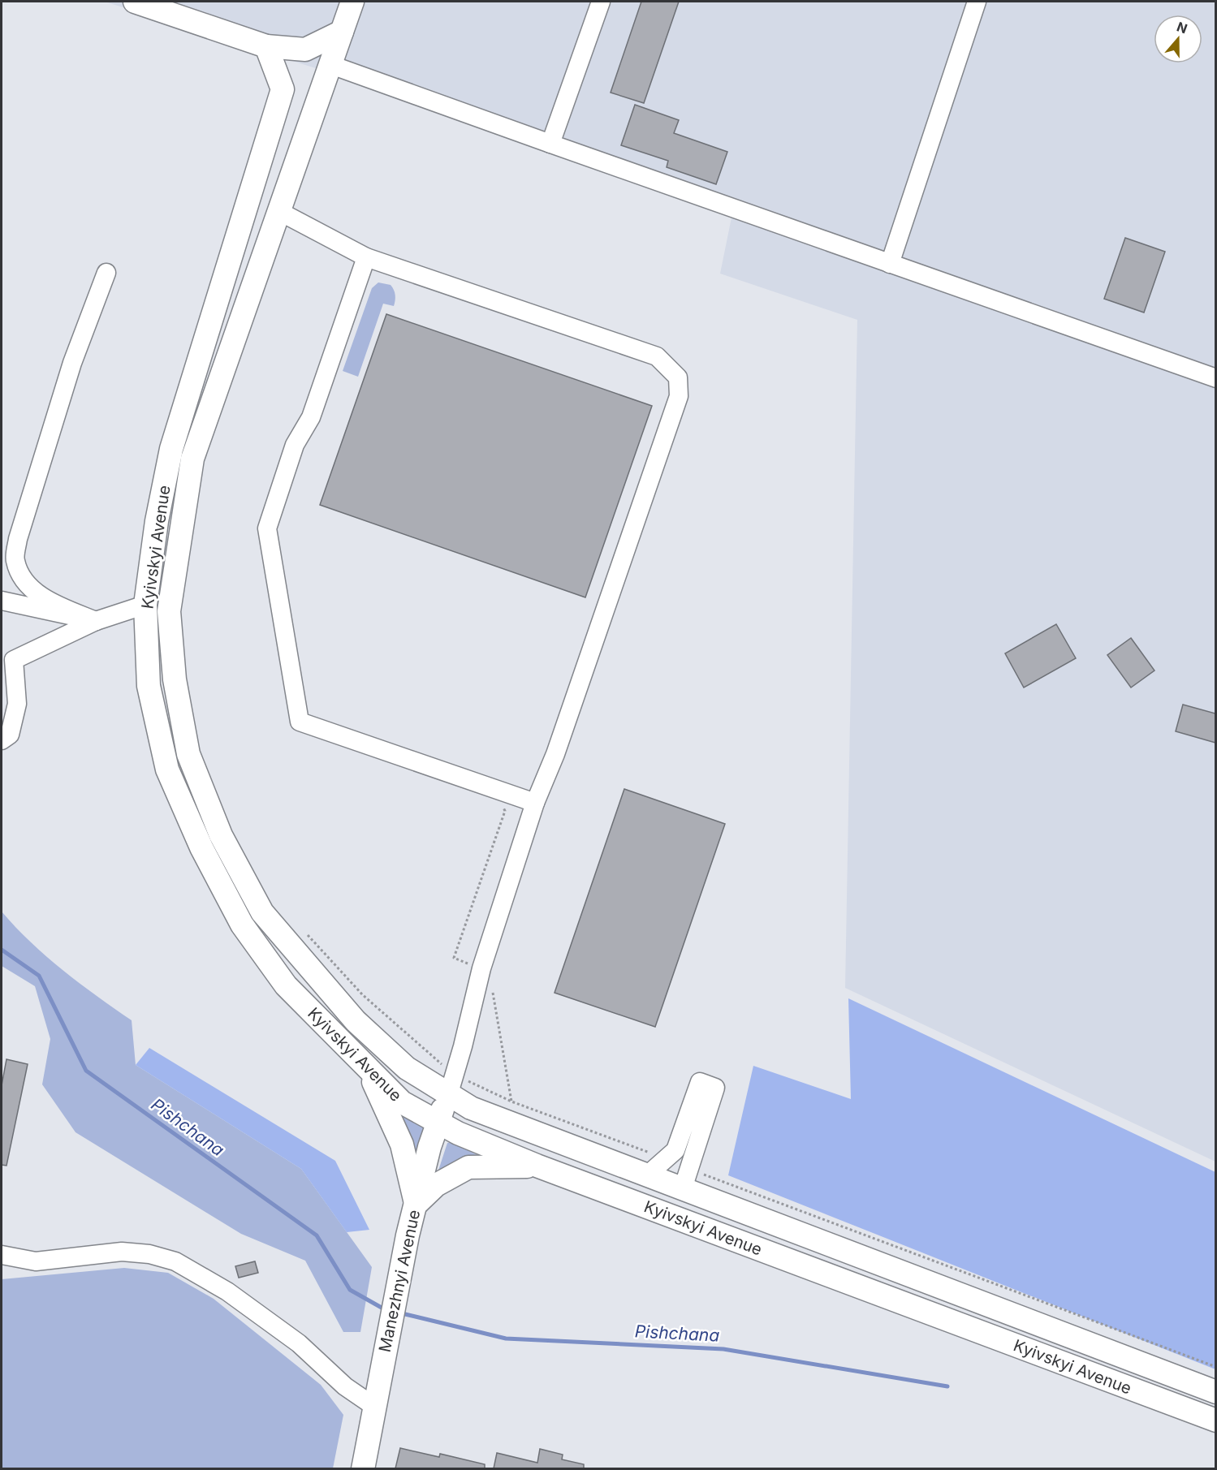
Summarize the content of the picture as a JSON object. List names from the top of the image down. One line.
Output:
{"streets":{"main road":["Kyivskyi Avenue","Manezhnyi Avenue"]},"crossings":[["Kyivskyi Avenue","Manezhnyi Avenue"]],"water":["Pishchana"],"north":"top"}
